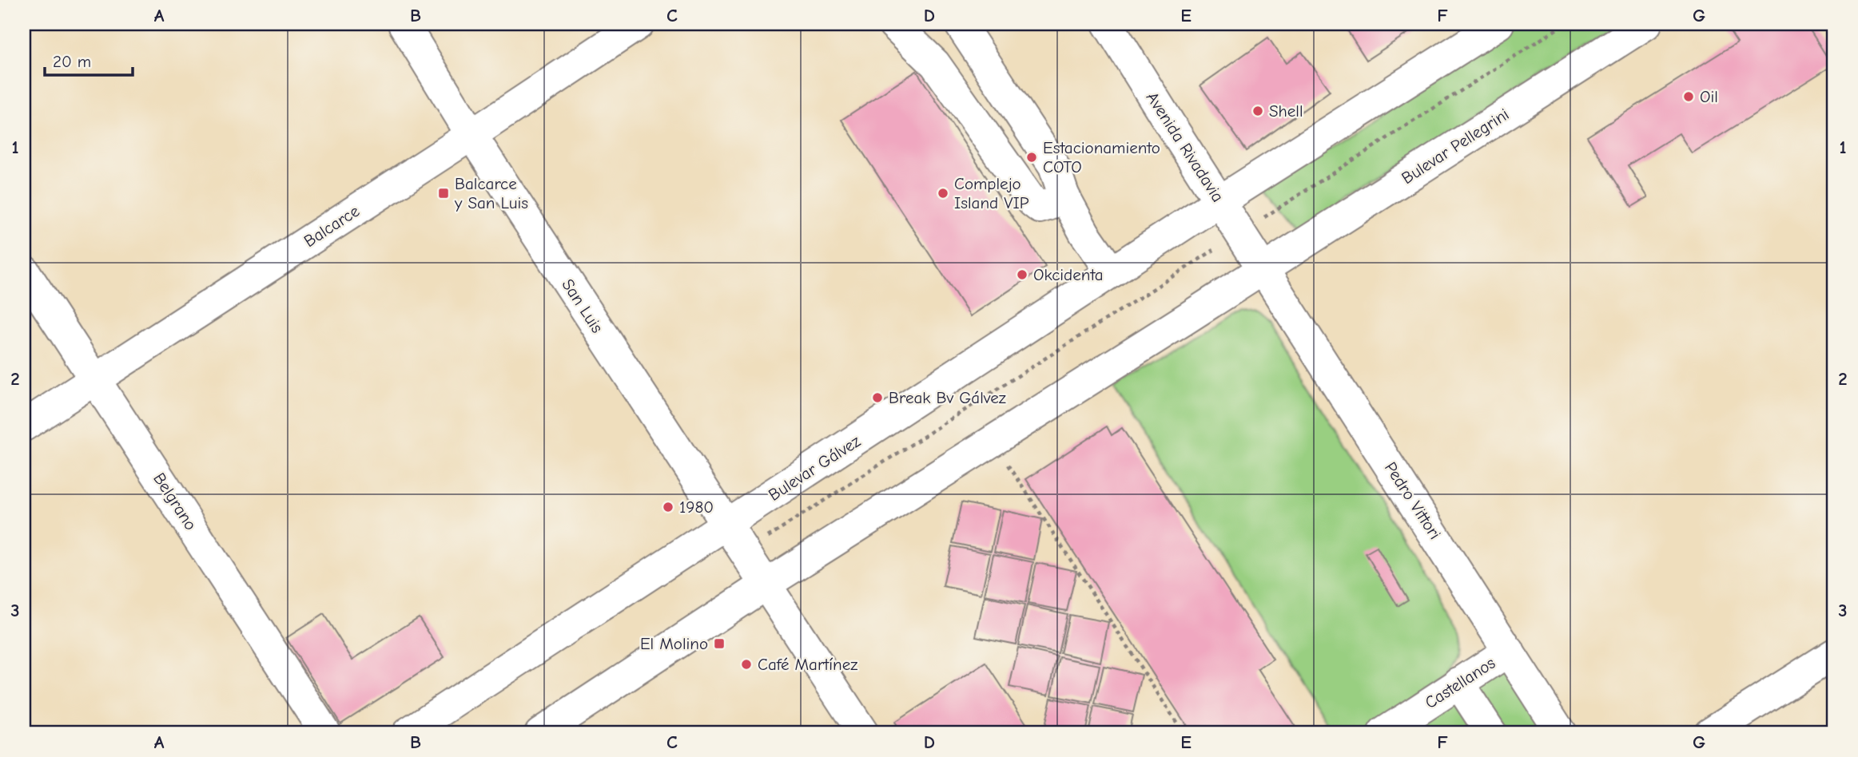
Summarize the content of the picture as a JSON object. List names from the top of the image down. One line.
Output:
{"streets":{"street":["Bulevar Pellegrini","Avenida Rivadavia","Balcarce","San Luis","Bulevar Gálvez","Pedro Vittori","Belgrano","Castellanos"]},"crossings":[["Bulevar Pellegrini","Avenida Rivadavia"],["Bulevar Pellegrini","Pedro Vittori"],["Avenida Rivadavia","Bulevar Gálvez"],["Avenida Rivadavia","Pedro Vittori"],["Balcarce","San Luis"],["Balcarce","Belgrano"],["San Luis","Bulevar Gálvez"],["Pedro Vittori","Castellanos"]],"places":{"other":["Oil","Shell","Estacionamiento COTO","Complejo Island VIP","Okcidenta","Break Bv Gálvez","1980","Café Martínez"],"transit":["Balcarce y San Luis","El Molino"]},"scale_bar":"20 m","grid":{"columns":["A","B","C","D","E","F","G"],"rows":["1","2","3"]}}
